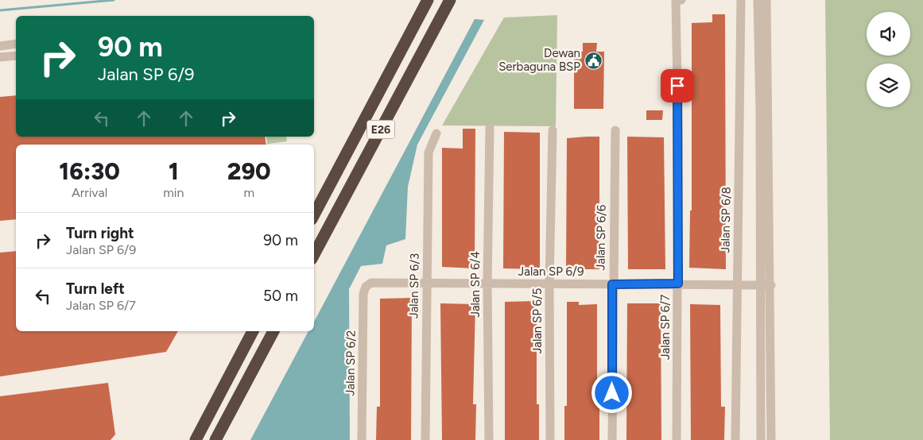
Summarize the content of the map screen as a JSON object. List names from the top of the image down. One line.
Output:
{"streets":{"highway":["E26"],"street":["Jalan SP 6/8","Jalan SP 6/6","Jalan SP 6/9","Jalan SP 6/4","Jalan SP 6/3","Jalan SP 6/5","Jalan SP 6/7","Jalan SP 6/2"]},"crossings":[["Jalan SP 6/8","Jalan SP 6/9"],["Jalan SP 6/6","Jalan SP 6/9"],["Jalan SP 6/9","Jalan SP 6/4"],["Jalan SP 6/9","Jalan SP 6/3"],["Jalan SP 6/9","Jalan SP 6/5"],["Jalan SP 6/9","Jalan SP 6/7"],["Jalan SP 6/9","Jalan SP 6/2"]],"places":{"public building":["Dewan Serbaguna BSP"]},"page":{"turn":["90 m","Jalan SP 6/9"],"eta":["16:30","Arrival","1","min","290","m"],"list":[{"name":"Turn right","note":"Jalan SP 6/9","value":"90 m"},{"name":"Turn left","note":"Jalan SP 6/7","value":"50 m"}]}}
